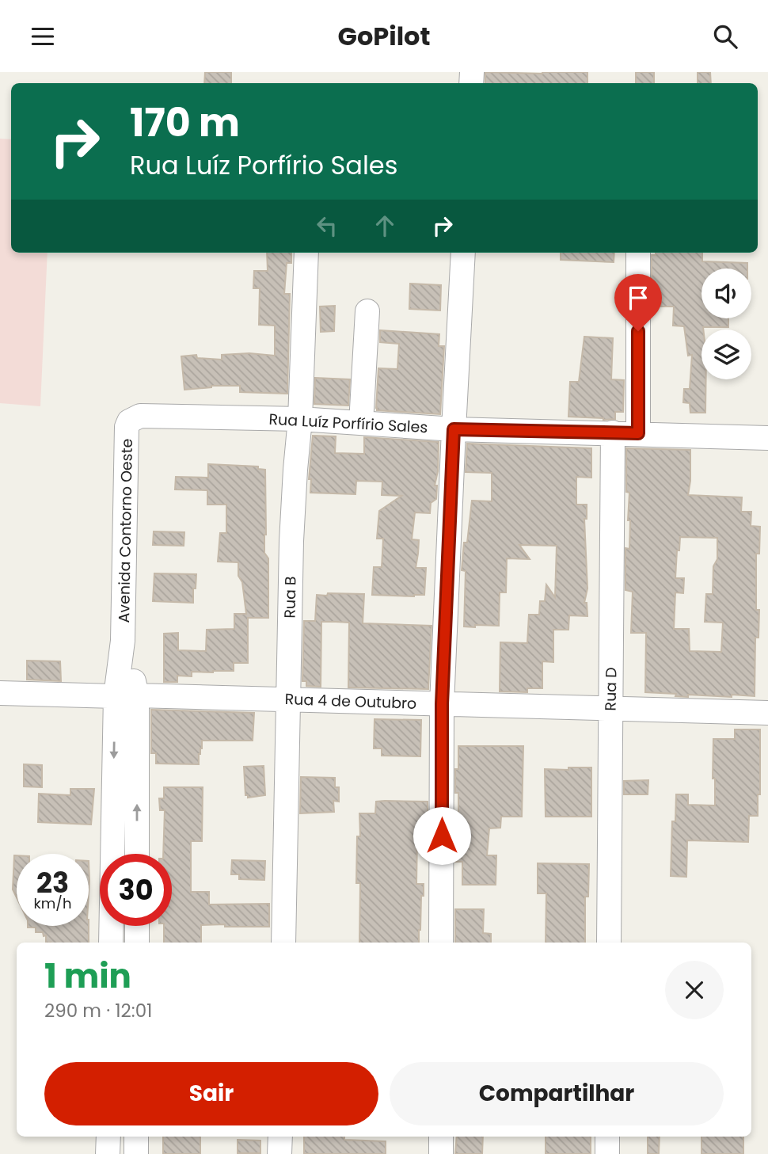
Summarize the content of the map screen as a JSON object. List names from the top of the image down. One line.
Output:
{"streets":{"street":["Rua Luíz Porfírio Sales","Avenida Contorno Oeste","Rua B","Rua D","Rua 4 de Outubro"]},"crossings":[["Rua Luíz Porfírio Sales","Avenida Contorno Oeste"],["Rua Luíz Porfírio Sales","Rua B"],["Rua Luíz Porfírio Sales","Rua D"],["Avenida Contorno Oeste","Rua 4 de Outubro"],["Rua B","Rua 4 de Outubro"],["Rua D","Rua 4 de Outubro"]],"page":{"header":"GoPilot","turn":["170 m","Rua Luíz Porfírio Sales"],"speed":"23 km/h","limit":"30","heading":["1 min","290 m · 12:01"],"buttons":["Sair","Compartilhar"]}}
